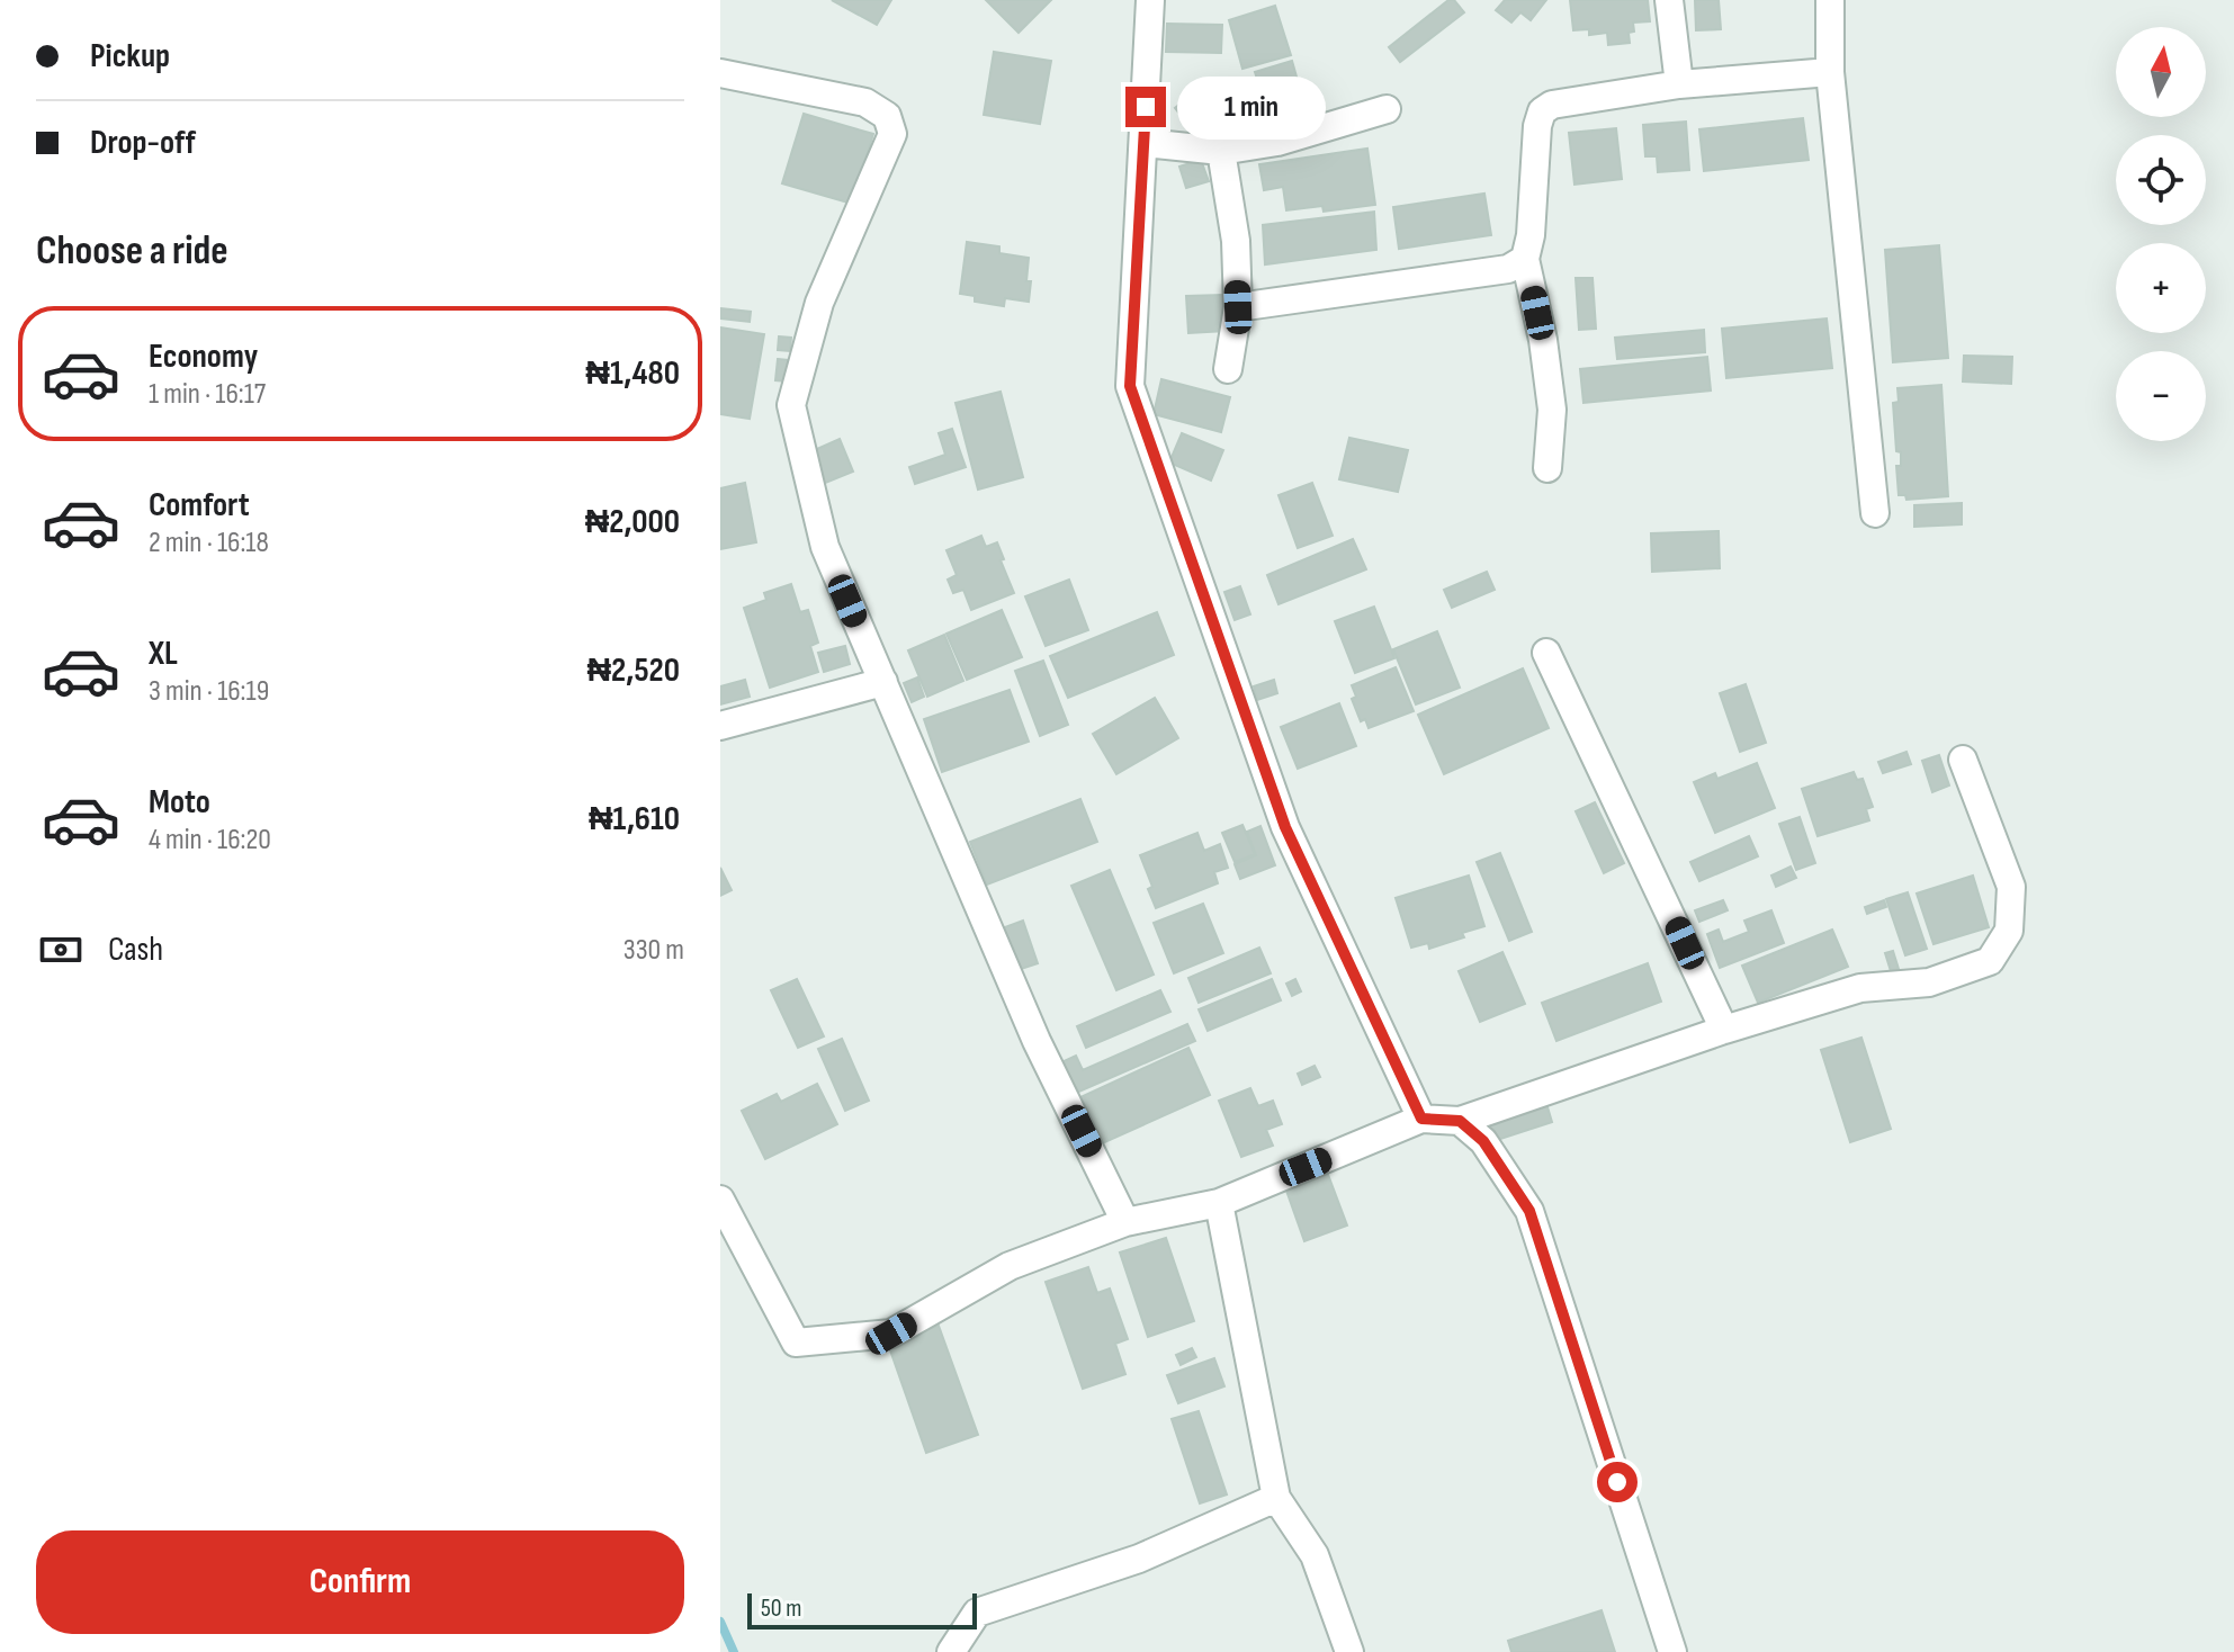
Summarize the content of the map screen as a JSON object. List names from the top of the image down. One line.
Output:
{"scale_bar":"50 m","north":"top","page":{"banner":["Pickup","Drop-off"],"map_buttons":["+","−"],"bubble":"1 min","heading":"Choose a ride","list":[{"name":"Economy","note":"1 min · 16:17","value":"₦1,480"},{"name":"Comfort","note":"2 min · 16:18","value":"₦2,000"},{"name":"XL","note":"3 min · 16:19","value":"₦2,520"},{"name":"Moto","note":"4 min · 16:20","value":"₦1,610"}],"pay":["Cash","330 m"],"buttons":"Confirm","scale":"50 m"}}
